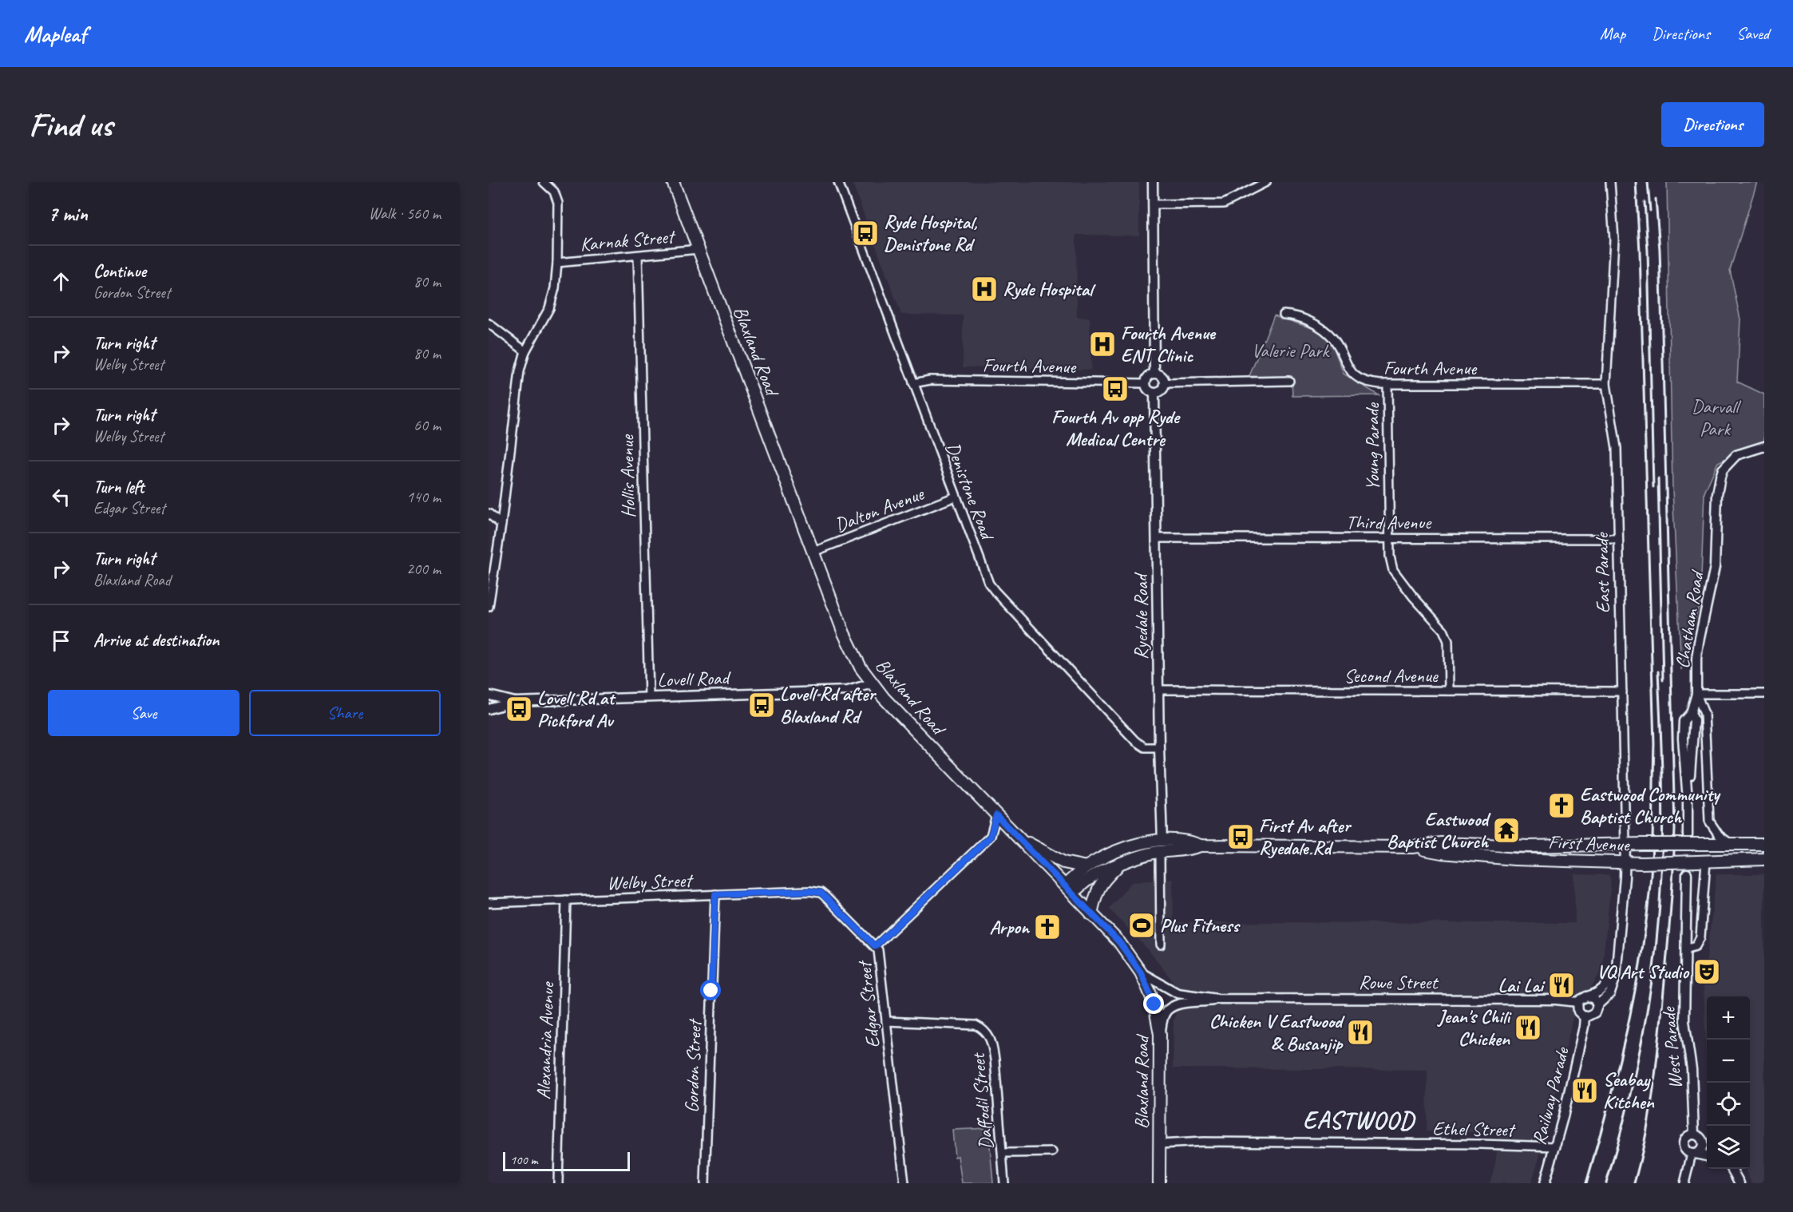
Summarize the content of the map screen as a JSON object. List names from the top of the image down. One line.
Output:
{"streets":{"main road":["Blaxland Road","First Avenue"],"street":["Karnak Street","Fourth Avenue","Young Parade","Hollis Avenue","Denistone Road","Dalton Avenue","Third Avenue","East Parade","Ryedale Road","Chatham Road","Second Avenue","Lovell Road","Welby Street","Rowe Street","Edgar Street","Alexandria Avenue","West Parade","Gordon Street","Railway Parade","Daffodil Street","Ethel Street"]},"crossings":[["Karnak Street","Blaxland Road"],["Karnak Street","Hollis Avenue"],["Blaxland Road","Dalton Avenue"],["Blaxland Road","Lovell Road"],["Blaxland Road","First Avenue"],["Blaxland Road","Rowe Street"],["Blaxland Road","Edgar Street"],["Blaxland Road","Ethel Street"],["Fourth Avenue","Young Parade"],["Fourth Avenue","Denistone Road"],["Fourth Avenue","East Parade"],["Fourth Avenue","Ryedale Road"],["Young Parade","Third Avenue"],["Young Parade","Second Avenue"],["Hollis Avenue","Lovell Road"],["Denistone Road","Dalton Avenue"],["Denistone Road","Ryedale Road"],["Third Avenue","East Parade"],["Third Avenue","Ryedale Road"],["East Parade","Second Avenue"],["East Parade","First Avenue"],["East Parade","Rowe Street"],["East Parade","Railway Parade"],["Ryedale Road","Second Avenue"],["Ryedale Road","First Avenue"],["Chatham Road","First Avenue"],["Welby Street","Edgar Street"],["Welby Street","Alexandria Avenue"],["Welby Street","Gordon Street"],["Rowe Street","Railway Parade"],["Edgar Street","Daffodil Street"],["Railway Parade","Ethel Street"]],"districts":["EASTWOOD"],"parks":["Valerie Park","Darvall Park"],"places":{"bus stop":["Ryde Hospital, Denistone Rd","Fourth Av opp Ryde Medical Centre","Lovell Rd after Blaxland Rd","Lovell Rd at Pickford Av","First Av after Ryedale Rd"],"hospital":["Ryde Hospital","Fourth Avenue ENT Clinic"],"church":["Eastwood Community Baptist Church","Arpon"],"temple":["Eastwood Baptist Church"],"sports":["Plus Fitness"],"theatre":["VQ Art Studio"],"restaurant":["Lai Lai","Jean's Chili Chicken","Chicken V Eastwood & Busanjip","Seabay Kitchen"]},"scale_bar":"100 m","page":{"header":"Mapleaf","nav":["Map","Directions","Saved"],"buttons":["Directions",["Save","Share"]],"title":"Find us","heading":["7 min","Walk · 560 m"],"list":[["Continue","Gordon Street","80 m"],["Turn right","Welby Street","80 m"],["Turn right","Welby Street","60 m"],["Turn left","Edgar Street","140 m"],["Turn right","Blaxland Road","200 m"],"Arrive at destination"],"map_buttons":["+","−"],"scale":"100 m"}}
